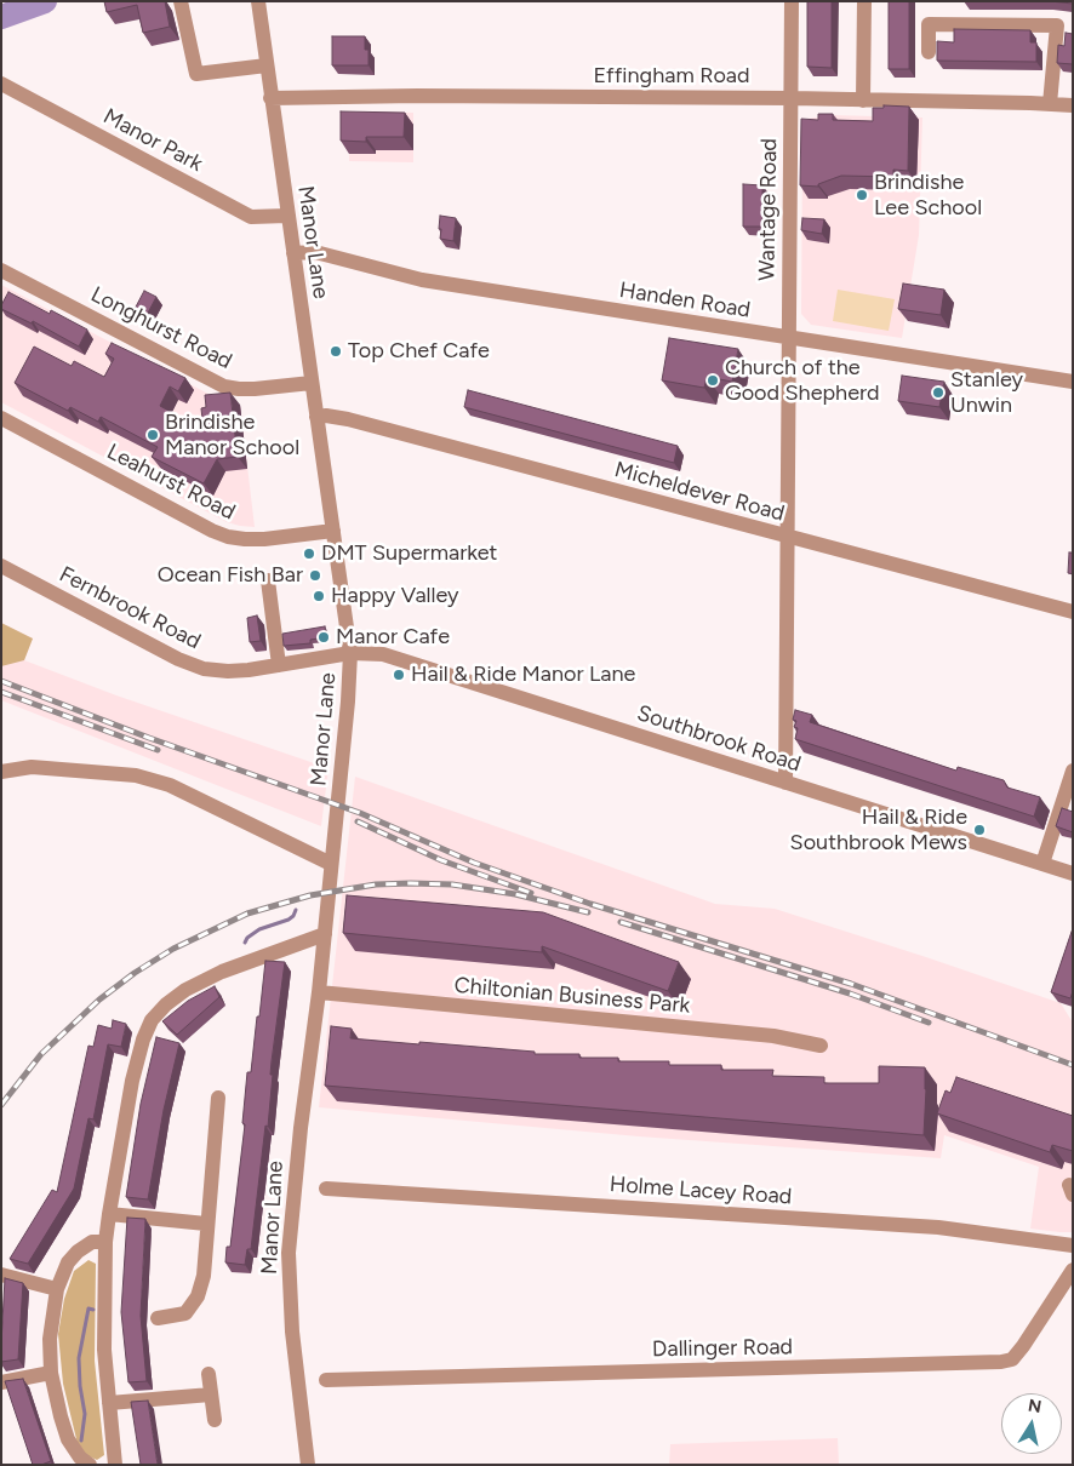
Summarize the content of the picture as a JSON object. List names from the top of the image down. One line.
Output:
{"streets":{"street":["Effingham Road","Manor Park","Wantage Road","Manor Lane","Handen Road","Longhurst Road","Leahurst Road","Micheldever Road","Fernbrook Road","Southbrook Road","Chiltonian Business Park","Holme Lacey Road","Dallinger Road"]},"crossings":[["Effingham Road","Wantage Road"],["Effingham Road","Manor Lane"],["Manor Park","Manor Lane"],["Wantage Road","Handen Road"],["Wantage Road","Micheldever Road"],["Wantage Road","Southbrook Road"],["Manor Lane","Handen Road"],["Manor Lane","Longhurst Road"],["Manor Lane","Leahurst Road"],["Manor Lane","Micheldever Road"],["Manor Lane","Fernbrook Road"],["Manor Lane","Southbrook Road"],["Manor Lane","Chiltonian Business Park"],["Fernbrook Road","Southbrook Road"]],"places":["Brindishe Lee School","Top Chef Cafe","Church of the Good Shepherd","Stanley Unwin","Brindishe Manor School","DMT Supermarket","Ocean Fish Bar","Happy Valley","Manor Cafe","Hail & Ride Manor Lane","Hail & Ride Southbrook Mews"],"north":"top"}
